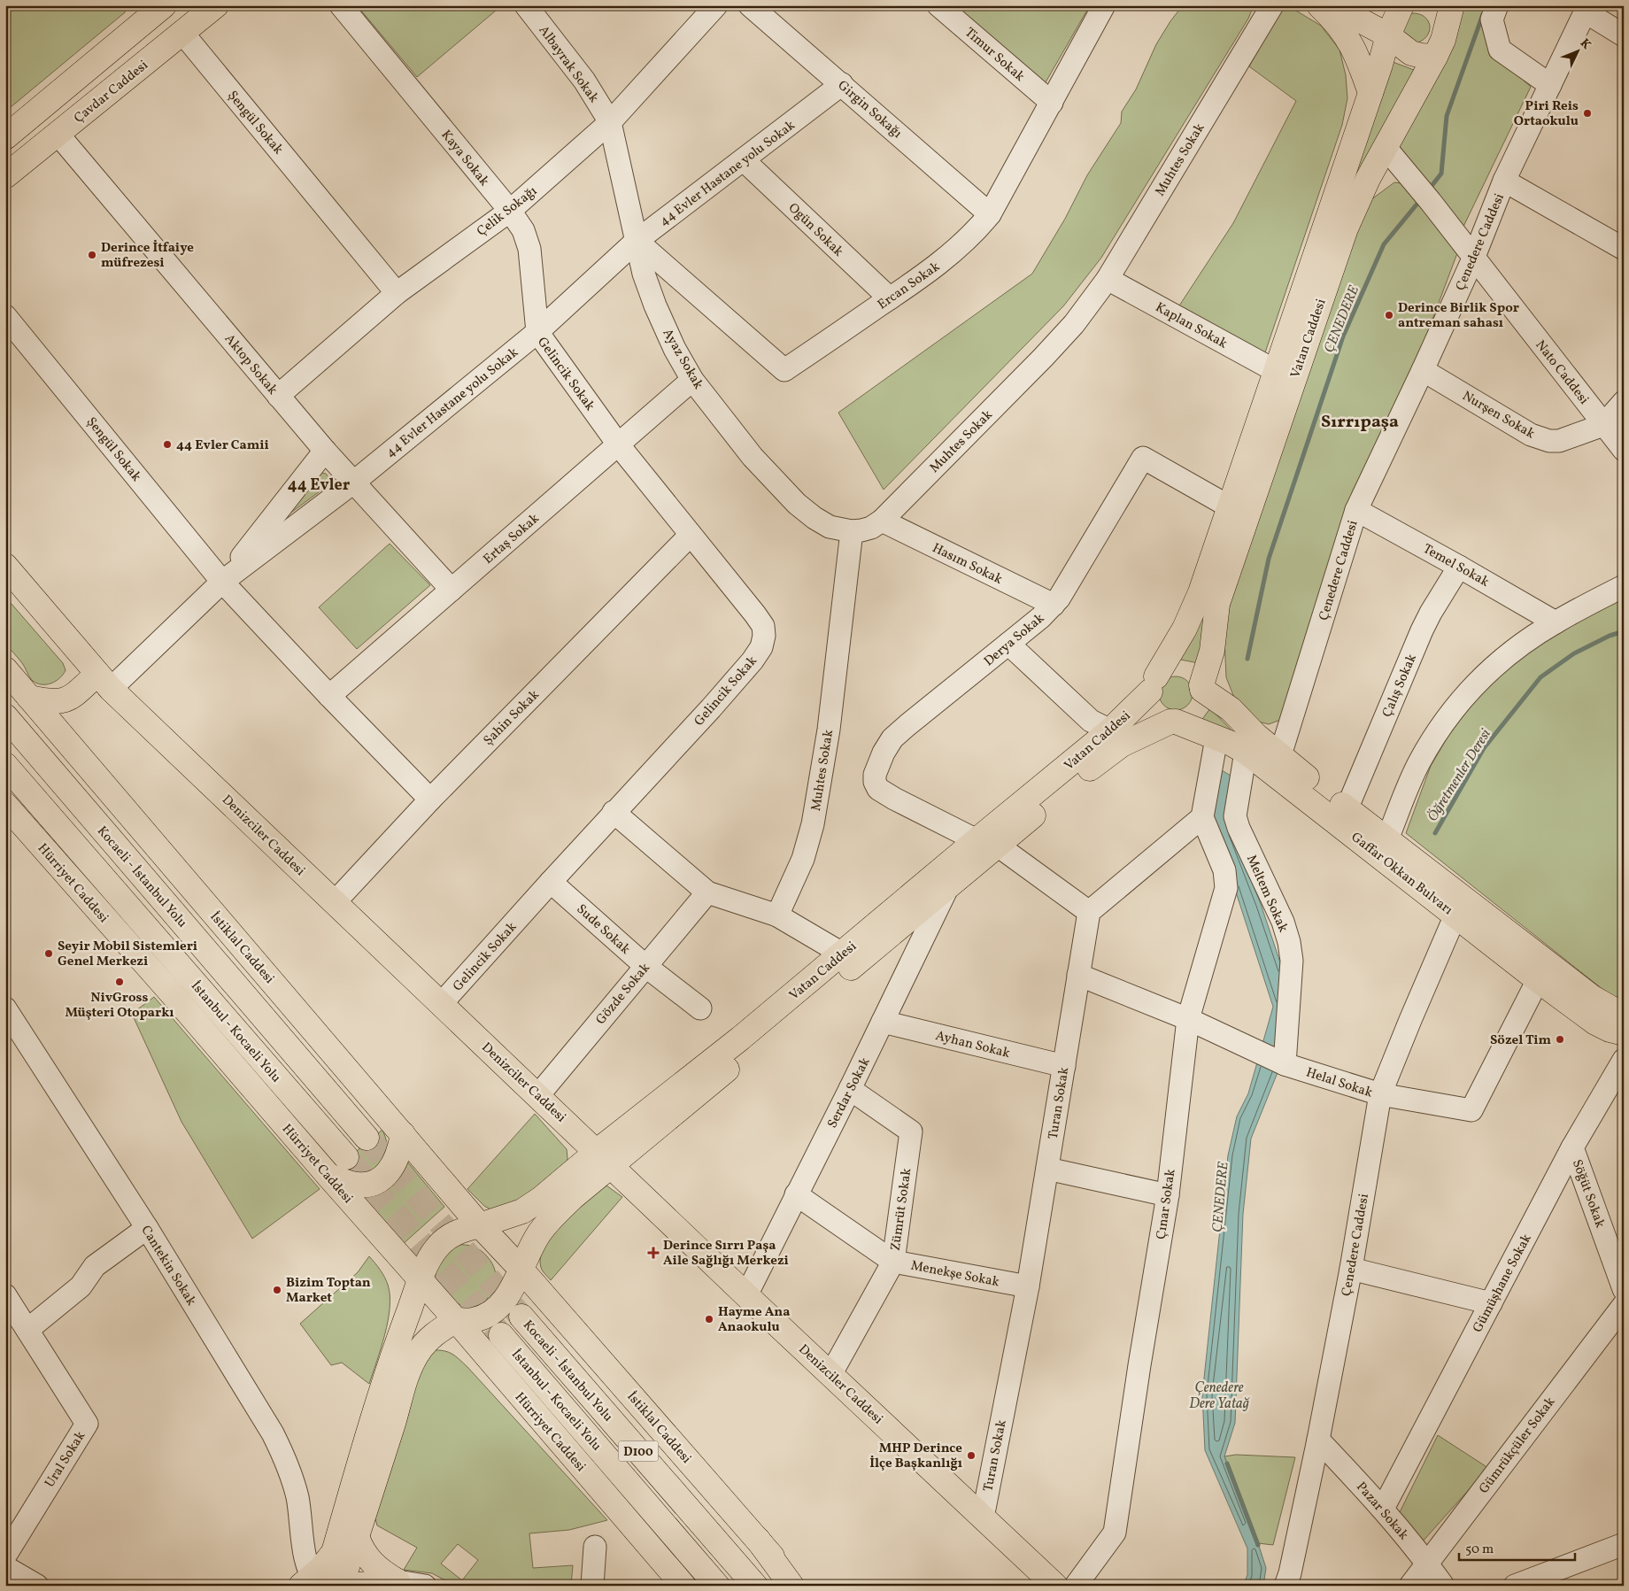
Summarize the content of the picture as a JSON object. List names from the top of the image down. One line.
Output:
{"streets":{"main road":["Çavdar Caddesi","Vatan Caddesi","Denizciler Caddesi","Gaffar Okkan Bulvarı","Kocaeli - İstanbul Yolu","Hürriyet Caddesi","İstiklal Caddesi","İstanbul - Kocaeli Yolu","D100"],"street":["Timur Sokak","Albayrak Sokak","Girgin Sokağı","Şengül Sokak","Kaya Sokak","Muhtes Sokak","44 Evler Hastane yolu Sokak","Çelik Sokağı","Ogün Sokak","Çenedere Caddesi","Ercan Sokak","Kaplan Sokak","Ayaz Sokak","Aktop Sokak","Nato Caddesi","Gelincik Sokak","Nurşen Sokak","Ertaş Sokak","Hasım Sokak","Temel Sokak","Derya Sokak","Çalış Sokak","Şahin Sokak","Meltem Sokak","Sude Sokak","Gözde Sokak","Ayhan Sokak","Helal Sokak","Serdar Sokak","Turan Sokak","Söğüt Sokak","Çınar Sokak","Zümrüt Sokak","Cantekin Sokak","Menekşe Sokak","Gümüşhane Sokak","Gümrükçüler Sokak","Ural Sokak","Pazar Sokak"]},"crossings":[["Timur Sokak","Ercan Sokak"],["Albayrak Sokak","Çelik Sokağı"],["Albayrak Sokak","Ayaz Sokak"],["Çavdar Caddesi","Şengül Sokak"],["Çavdar Caddesi","Aktop Sokak"],["Girgin Sokağı","44 Evler Hastane yolu Sokak"],["Girgin Sokağı","Ercan Sokak"],["Şengül Sokak","44 Evler Hastane yolu Sokak"],["Şengül Sokak","Çelik Sokağı"],["Şengül Sokak","Ertaş Sokak"],["Şengül Sokak","Şahin Sokak"],["Kaya Sokak","44 Evler Hastane yolu Sokak"],["Kaya Sokak","Çelik Sokağı"],["Kaya Sokak","Gelincik Sokak"],["Muhtes Sokak","Kaplan Sokak"],["Muhtes Sokak","Ayaz Sokak"],["Muhtes Sokak","Hasım Sokak"],["44 Evler Hastane yolu Sokak","Ogün Sokak"],["44 Evler Hastane yolu Sokak","Ercan Sokak"],["44 Evler Hastane yolu Sokak","Ayaz Sokak"],["44 Evler Hastane yolu Sokak","Aktop Sokak"],["44 Evler Hastane yolu Sokak","Gelincik Sokak"],["44 Evler Hastane yolu Sokak","Denizciler Caddesi"],["Çelik Sokağı","Ayaz Sokak"],["Çelik Sokağı","Aktop Sokak"],["Ogün Sokak","Ercan Sokak"],["Çenedere Caddesi","Nato Caddesi"],["Çenedere Caddesi","Nurşen Sokak"],["Çenedere Caddesi","Temel Sokak"],["Çenedere Caddesi","Gaffar Okkan Bulvarı"],["Çenedere Caddesi","Helal Sokak"],["Çenedere Caddesi","Pazar Sokak"],["Ercan Sokak","Ayaz Sokak"],["Kaplan Sokak","Vatan Caddesi"],["Vatan Caddesi","Nato Caddesi"],["Vatan Caddesi","Derya Sokak"],["Vatan Caddesi","Denizciler Caddesi"],["Vatan Caddesi","Gaffar Okkan Bulvarı"],["Vatan Caddesi","Hürriyet Caddesi"],["Vatan Caddesi","İstiklal Caddesi"],["Vatan Caddesi","Serdar Sokak"],["Ayaz Sokak","Ertaş Sokak"],["Aktop Sokak","Ertaş Sokak"],["Nato Caddesi","Nurşen Sokak"],["Gelincik Sokak","Ertaş Sokak"],["Gelincik Sokak","Şahin Sokak"],["Gelincik Sokak","Denizciler Caddesi"],["Gelincik Sokak","Sude Sokak"],["Hasım Sokak","Derya Sokak"],["Temel Sokak","Çalış Sokak"],["Derya Sokak","Turan Sokak"],["Çalış Sokak","Gaffar Okkan Bulvarı"],["Şahin Sokak","Denizciler Caddesi"],["Denizciler Caddesi","Gözde Sokak"],["Denizciler Caddesi","Serdar Sokak"],["Denizciler Caddesi","Turan Sokak"],["Denizciler Caddesi","Zümrüt Sokak"],["Gaffar Okkan Bulvarı","Meltem Sokak"],["Gaffar Okkan Bulvarı","Helal Sokak"],["Hürriyet Caddesi","İstiklal Caddesi"],["Meltem Sokak","Helal Sokak"],["Sude Sokak","Gözde Sokak"],["Ayhan Sokak","Serdar Sokak"],["Ayhan Sokak","Turan Sokak"],["Helal Sokak","Turan Sokak"],["Helal Sokak","Çınar Sokak"],["Serdar Sokak","Zümrüt Sokak"],["Serdar Sokak","Menekşe Sokak"],["Turan Sokak","Menekşe Sokak"],["Söğüt Sokak","Gümüşhane Sokak"],["Zümrüt Sokak","Menekşe Sokak"],["Gümüşhane Sokak","Pazar Sokak"],["Gümrükçüler Sokak","Pazar Sokak"]],"districts":["Sırrıpaşa","44 Evler"],"water":["ÇENEDERE","Öğretmenler Deresi","Çenedere Dere Yatağ"],"places":{"other":["Piri Reis Ortaokulu","Derince İtfaiye müfrezesi","Derince Birlik Spor antreman sahası","44 Evler Camii","Seyir Mobil Sistemleri Genel Merkezi","NivGross Müşteri Otoparkı","Sözel Tim","Bizim Toptan Market","Hayme Ana Anaokulu","MHP Derince İlçe Başkanlığı"],"health":["Derince Sırrı Paşa Aile Sağlığı Merkezi"]},"scale_bar":"50 m","north":"top right"}
